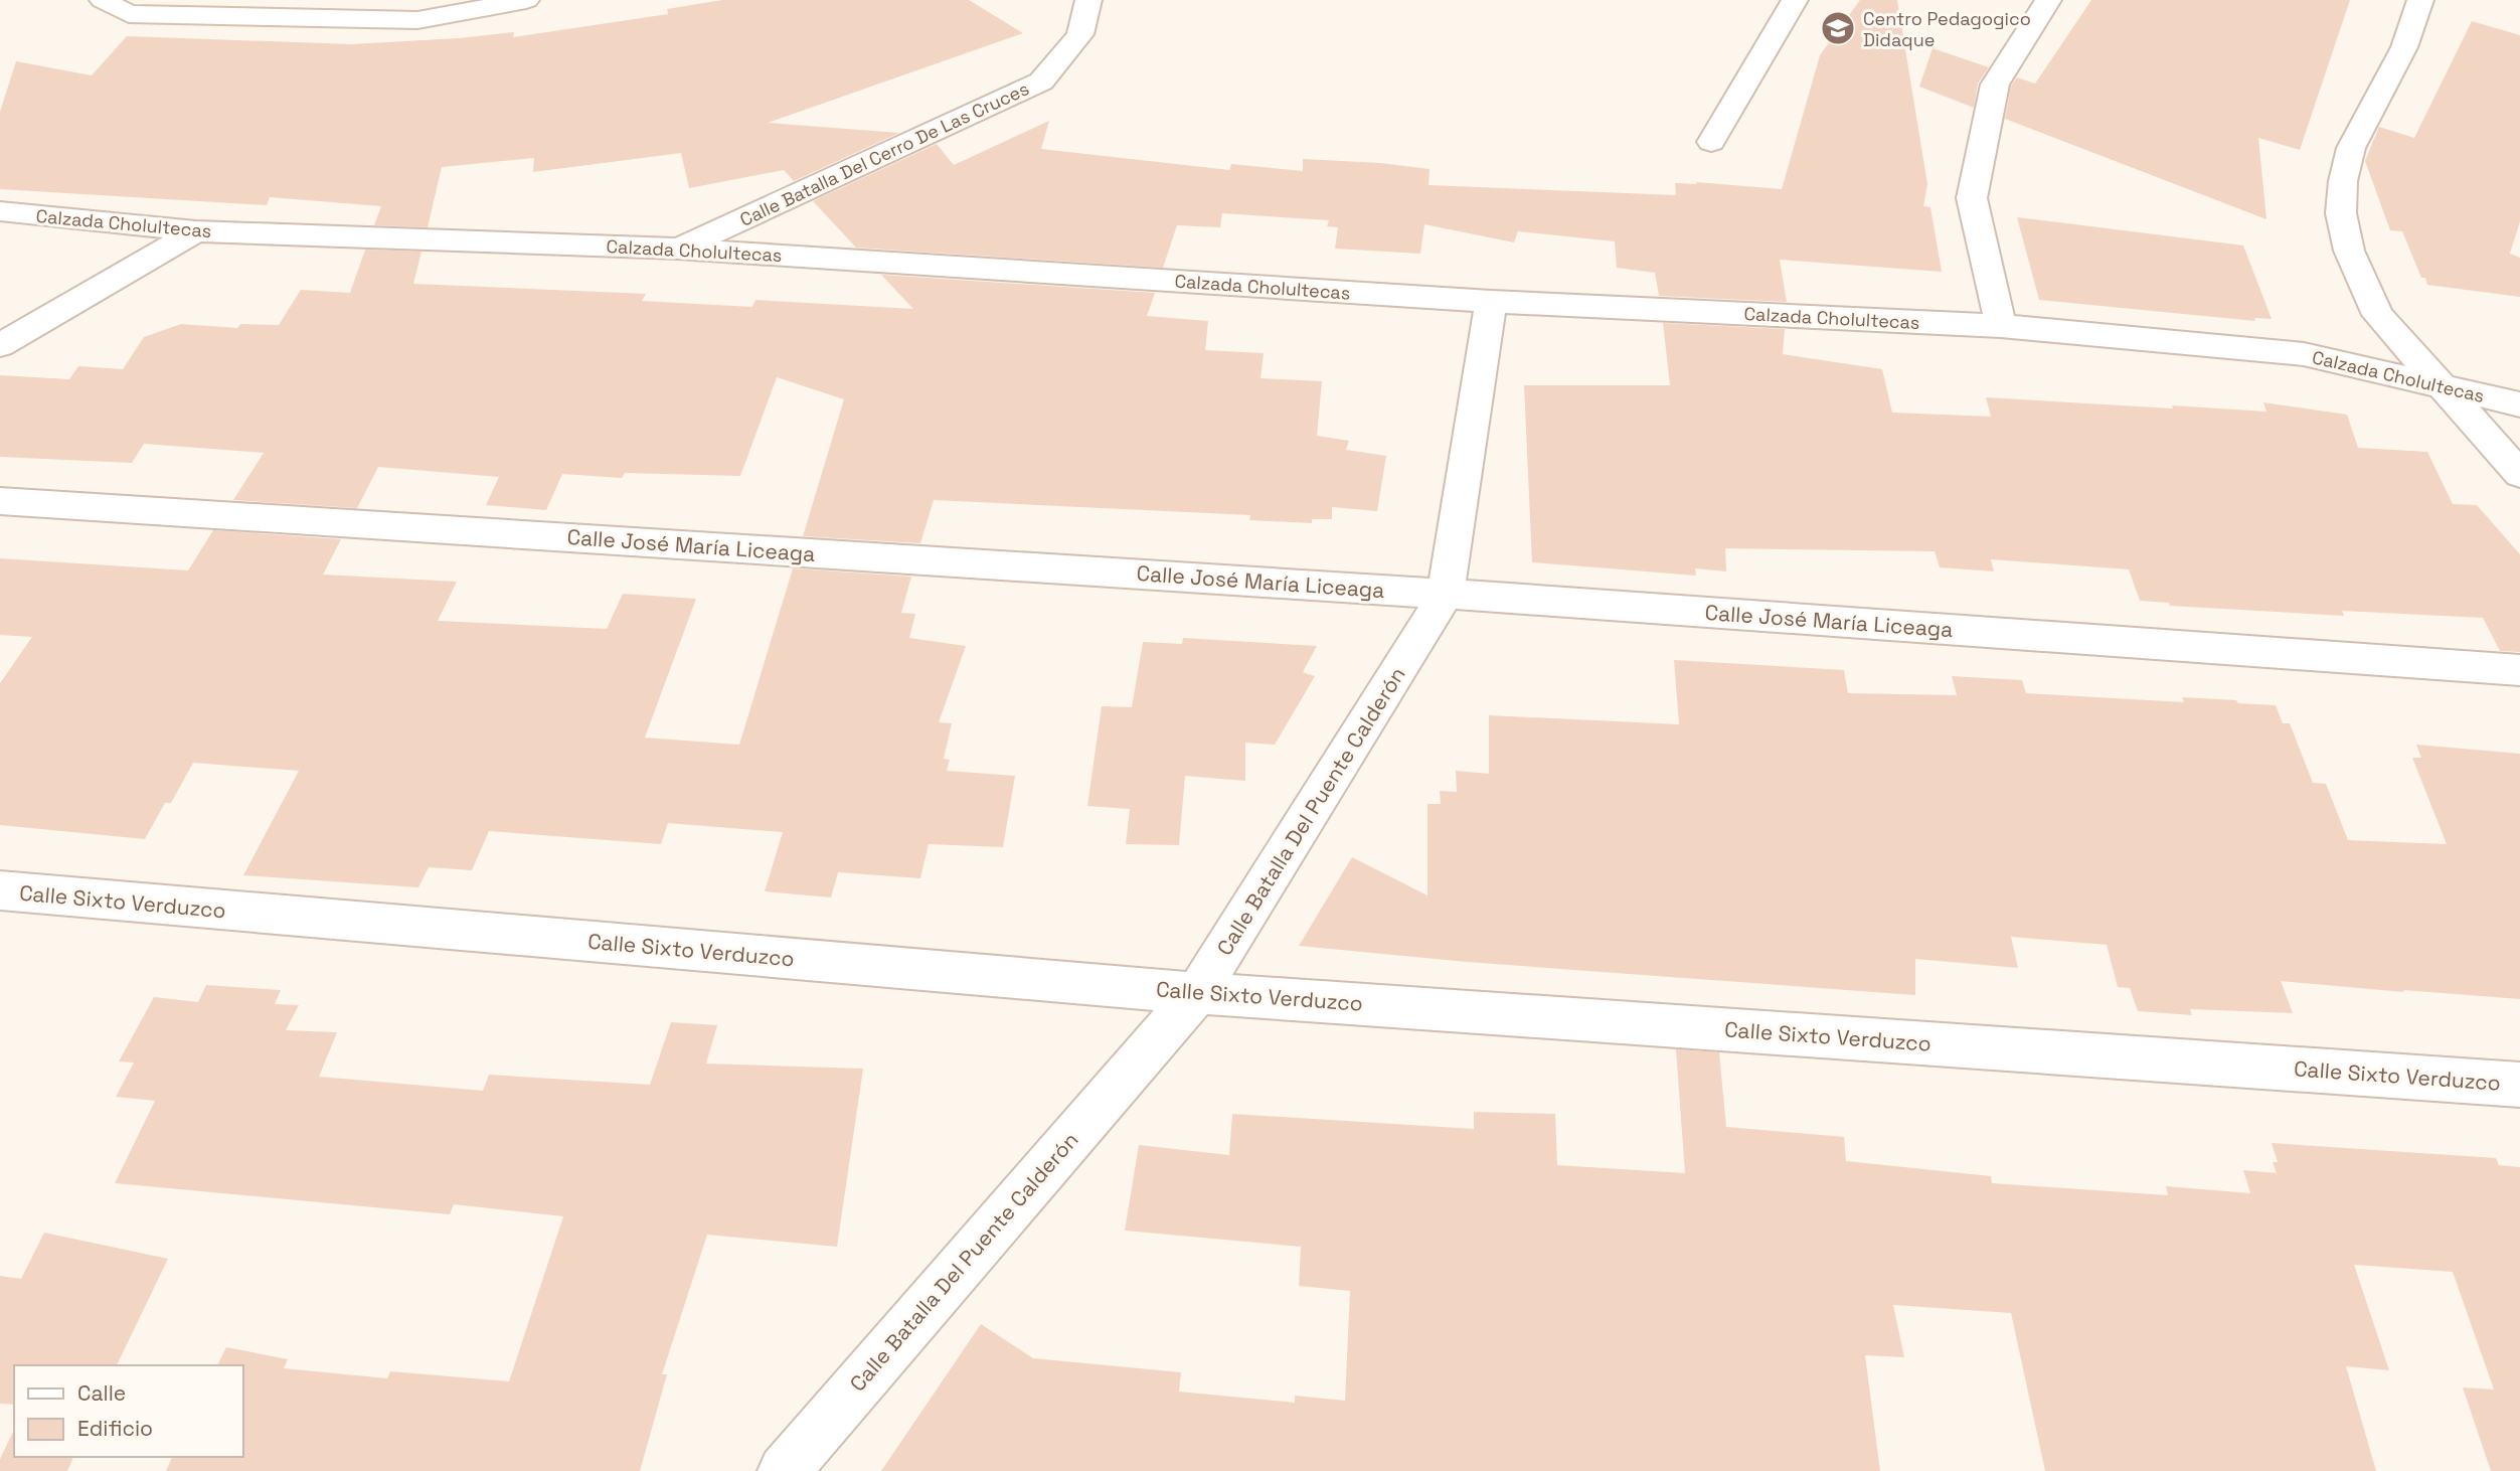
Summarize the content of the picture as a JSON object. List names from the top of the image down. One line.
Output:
{"streets":{"street":["Calle Batalla Del Cerro De Las Cruces","Calzada Cholultecas","Calle José María Liceaga","Calle Batalla Del Puente Calderón","Calle Sixto Verduzco"]},"crossings":[["Calle Batalla Del Cerro De Las Cruces","Calzada Cholultecas"],["Calzada Cholultecas","Calle Batalla Del Puente Calderón"],["Calle José María Liceaga","Calle Batalla Del Puente Calderón"],["Calle Batalla Del Puente Calderón","Calle Sixto Verduzco"]],"places":{"school or university":["Centro Pedagogico Didaque"]},"legend":["Calle","Edificio"]}
